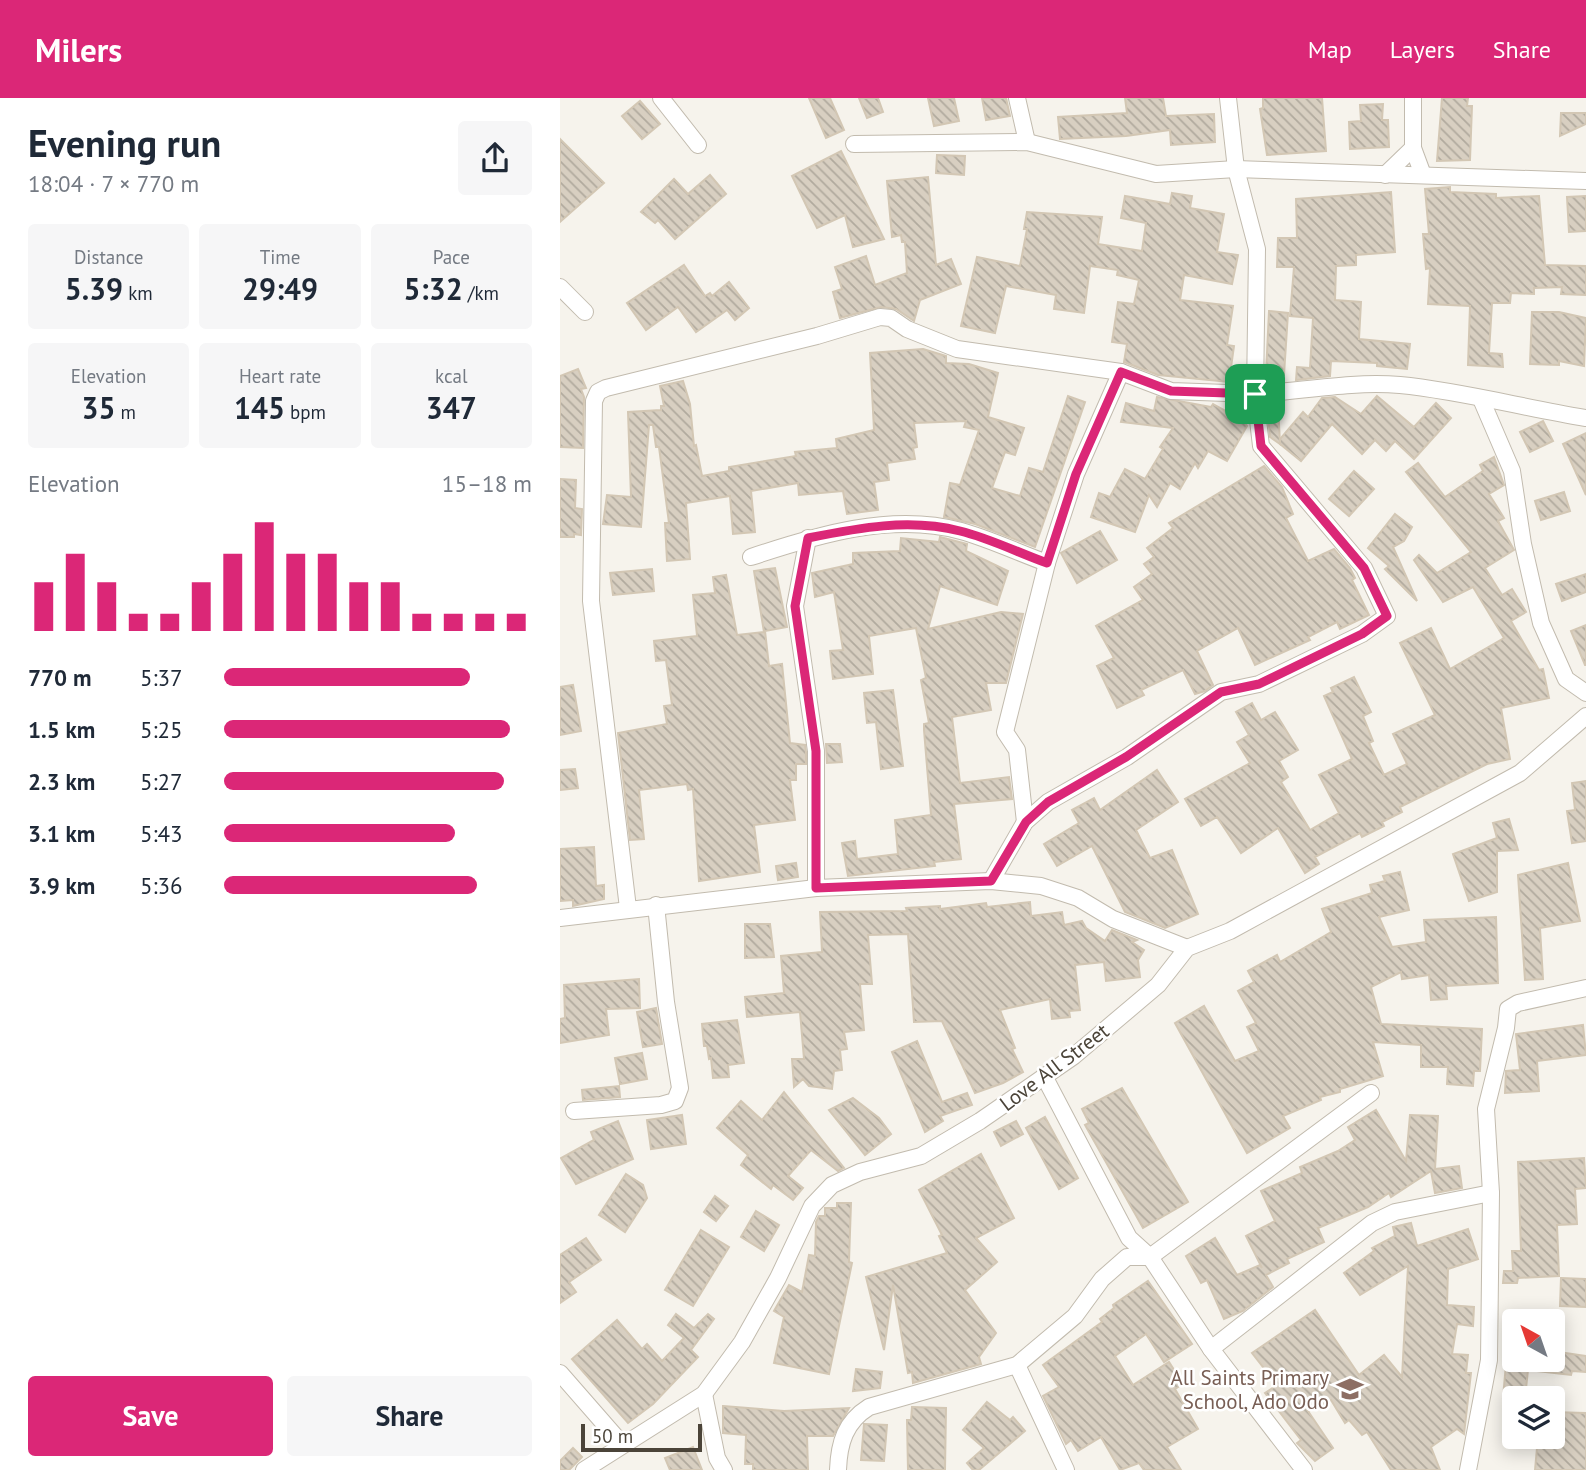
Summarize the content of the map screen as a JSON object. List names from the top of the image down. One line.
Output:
{"streets":{"street":["Love All Street"]},"places":{"school or university":["All Saints Primary School, Ado Odo"]},"scale_bar":"50 m","north":"top left","page":{"header":"Milers","nav":["Map","Layers","Share"],"heading":["Evening run","18:04 · 7 × 770 m"],"stats":[["Distance","5.39 km"],["Time","29:49"],["Pace","5:32 /km"],["Elevation","35 m"],["Heart rate","145 bpm"],["kcal","347"]],"chart":["Elevation","15–18 m"],"list":[{"name":"770 m","note":"5:37"},{"name":"1.5 km","note":"5:25"},{"name":"2.3 km","note":"5:27"},{"name":"3.1 km","note":"5:43"},{"name":"3.9 km","note":"5:36"}],"buttons":["Save","Share"],"scale":"50 m"}}
